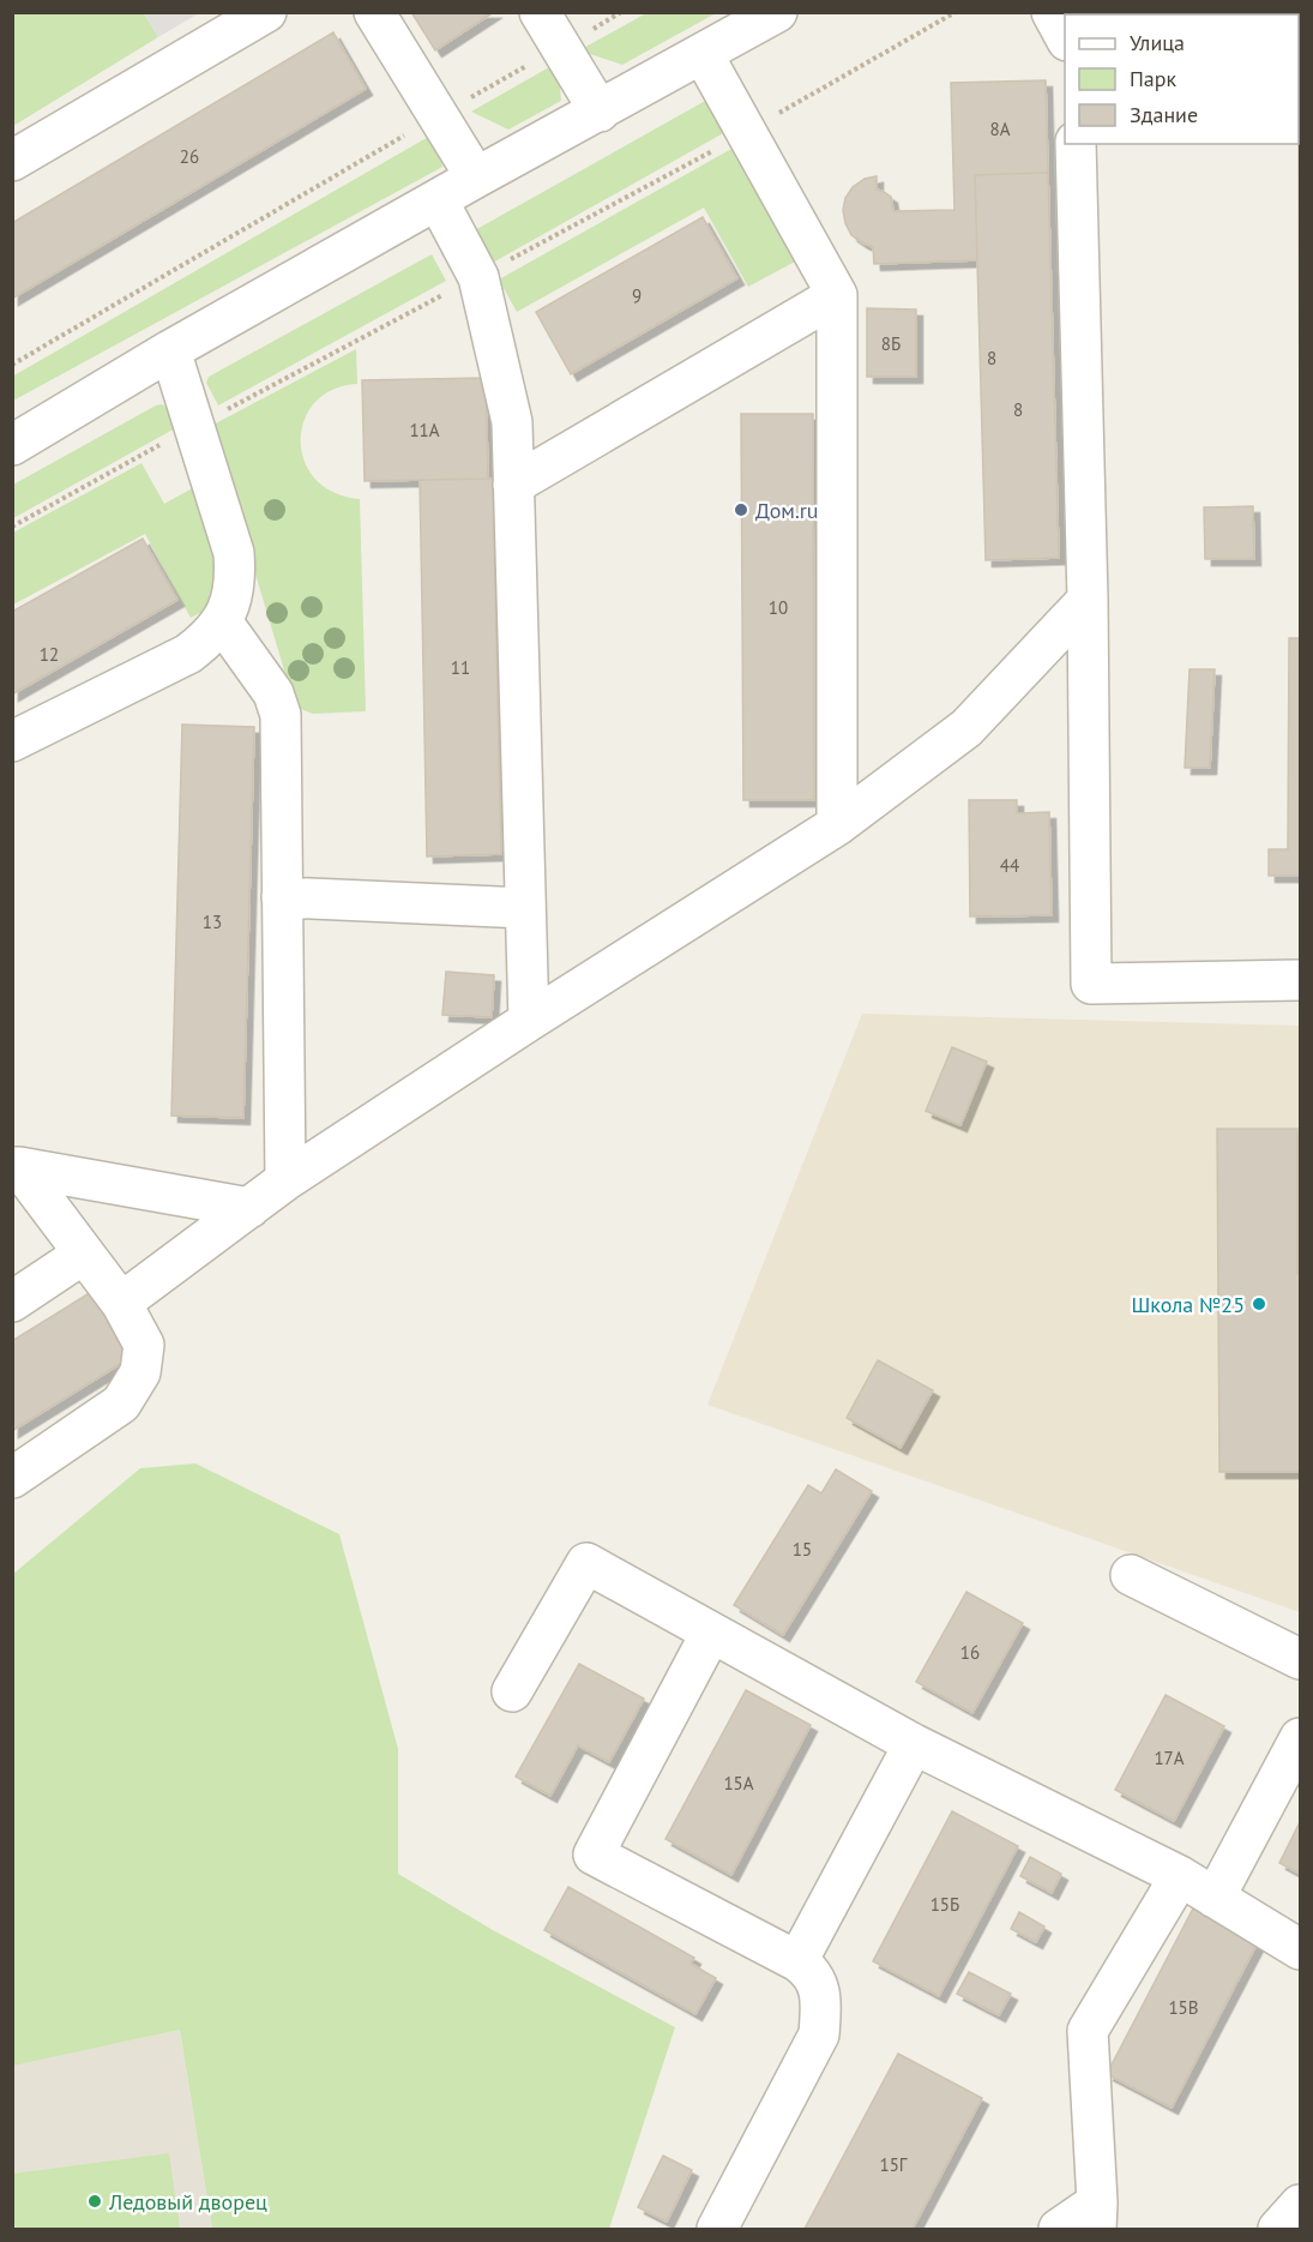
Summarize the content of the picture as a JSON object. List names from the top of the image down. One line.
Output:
{"places":["Дом.ru","Школа №25","Ледовый дворец"],"house_numbers":["8А","26","9","8Б","8","8","11А","10","12","11","44","13","15","16","17А","15А","15Б","15В","15Г"],"legend":["Улица","Парк","Здание"]}
